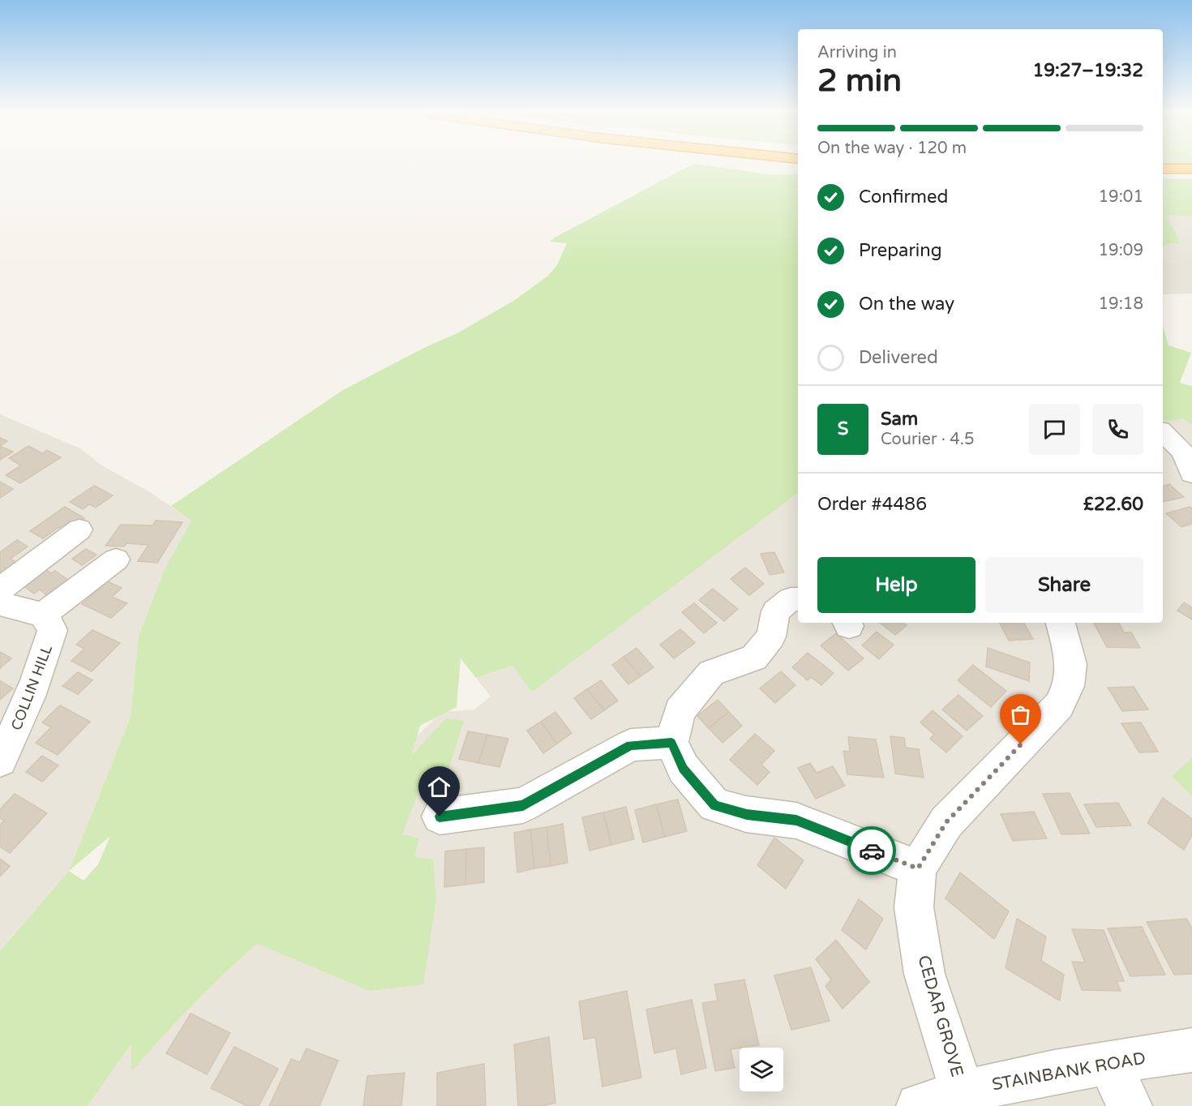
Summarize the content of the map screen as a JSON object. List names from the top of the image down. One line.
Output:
{"streets":{"street":["COLLIN HILL","CEDAR GROVE","STAINBANK ROAD"]},"crossings":[["CEDAR GROVE","STAINBANK ROAD"]],"page":{"heading":["2 min","Arriving in","19:27–19:32"],"panel":["Sam","Courier · 4.5","Order #4486","£22.60"],"bar":"On the way · 120 m","list":[["Confirmed","19:01"],["Preparing","19:09"],["On the way","19:18"],"Delivered"],"round":"S","buttons":["Help","Share"]}}
